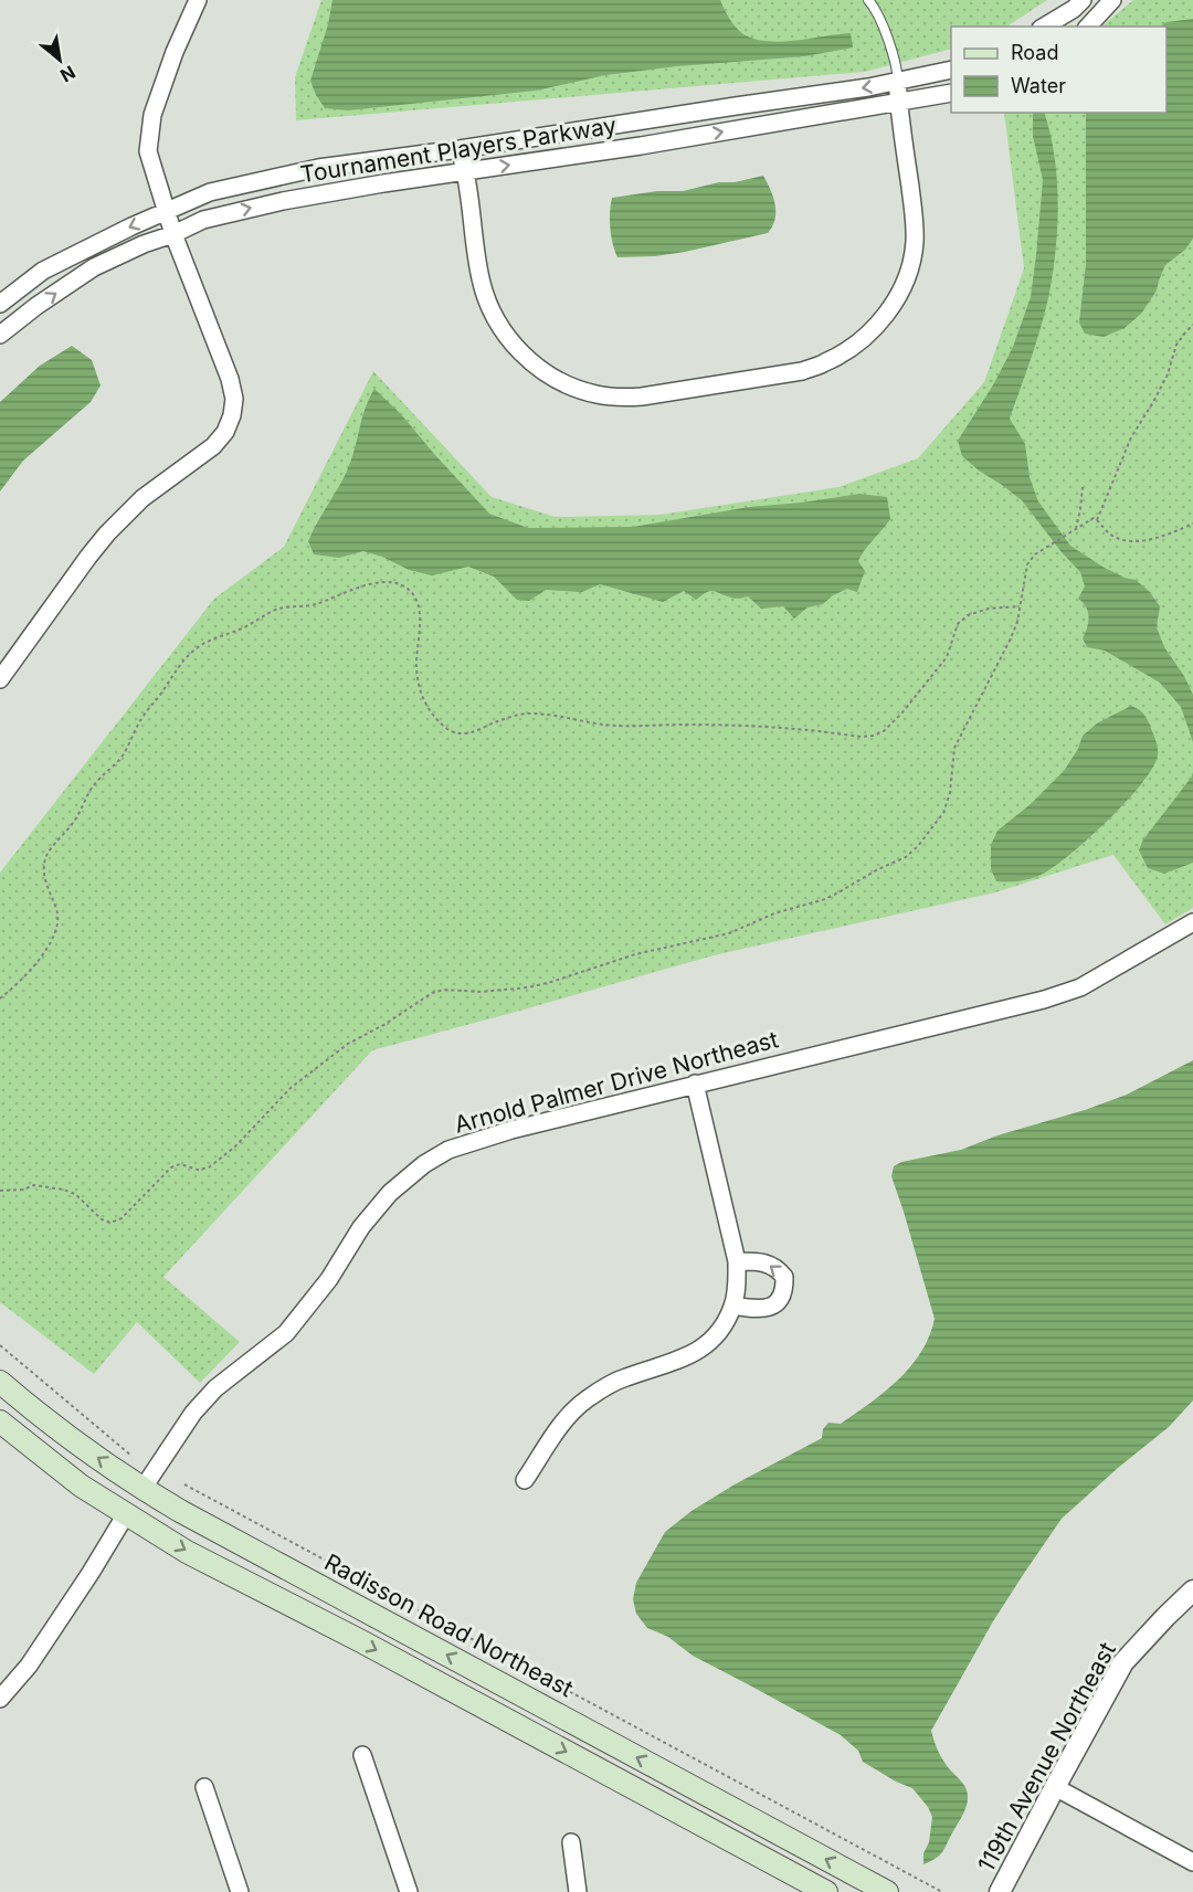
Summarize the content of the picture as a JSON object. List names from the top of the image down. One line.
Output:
{"streets":{"main road":["Radisson Road Northeast"],"street":["Tournament Players Parkway","Arnold Palmer Drive Northeast","119th Avenue Northeast"]},"crossings":[["Arnold Palmer Drive Northeast","Radisson Road Northeast"]],"legend":["Road","Water"],"north":"bottom right"}
